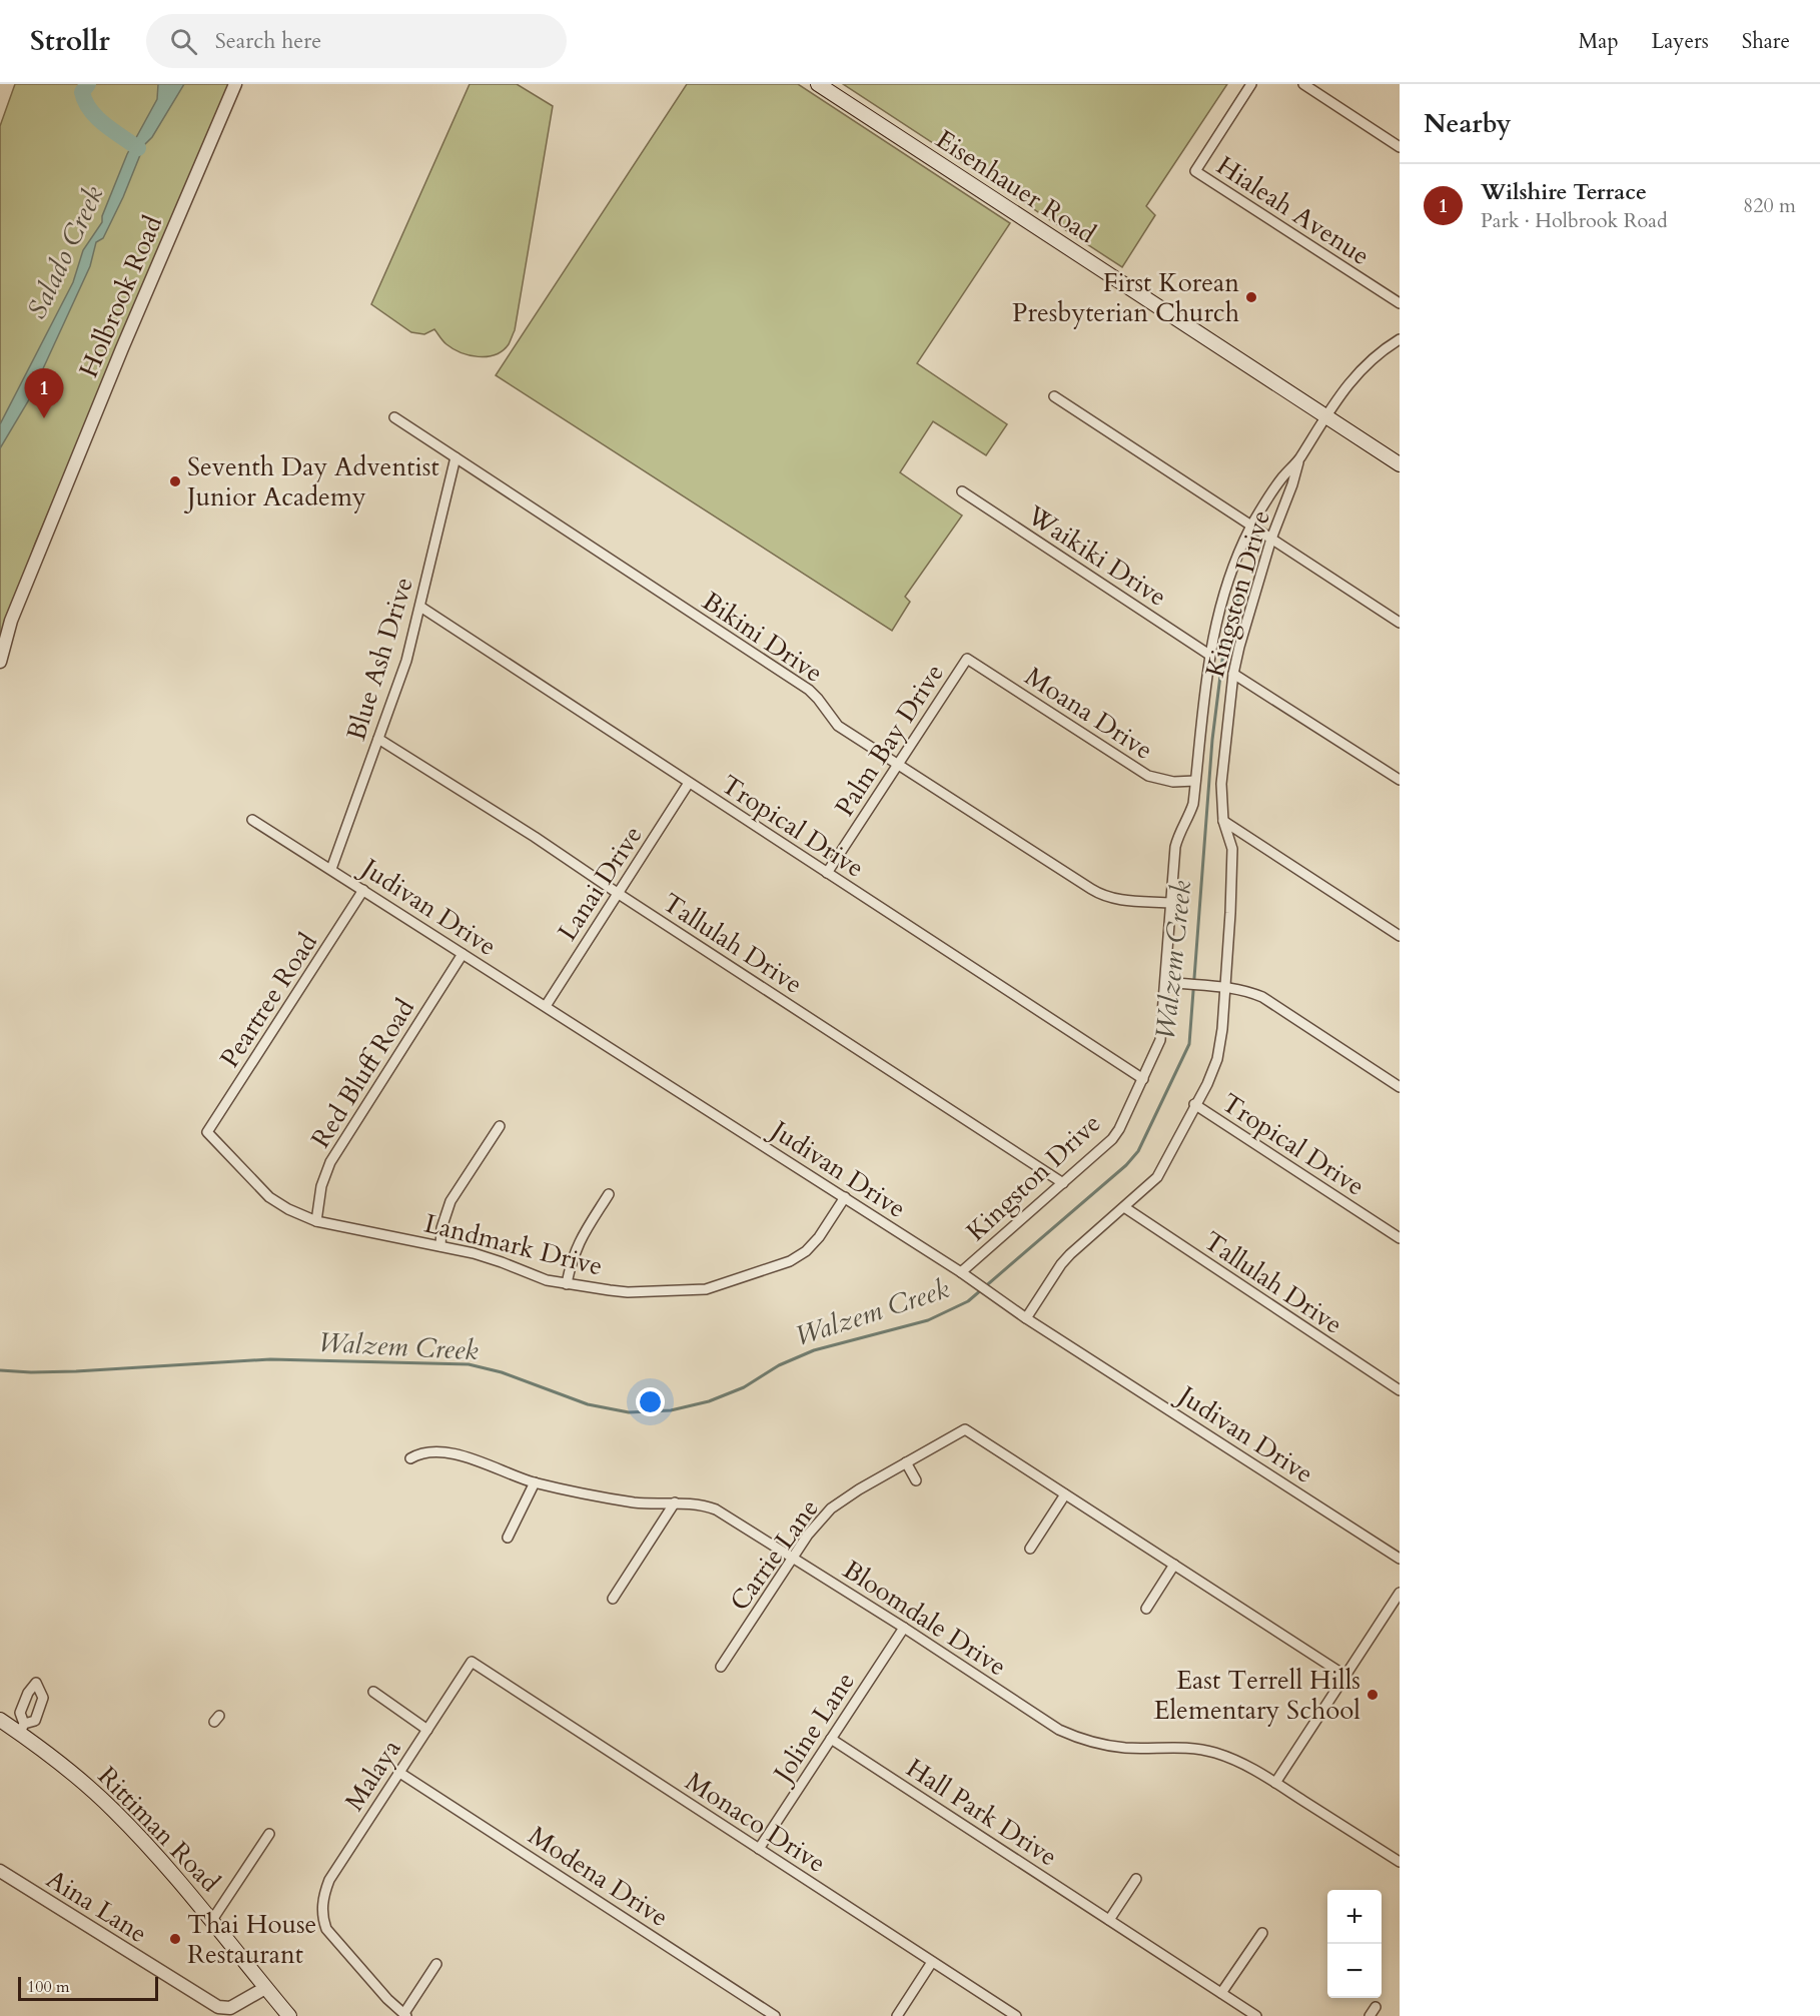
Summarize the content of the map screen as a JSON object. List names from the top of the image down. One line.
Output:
{"streets":{"main road":["Eisenhauer Road","Rittiman Road"],"street":["Hialeah Avenue","Holbrook Road","Waikiki Drive","Kingston Drive","Bikini Drive","Blue Ash Drive","Moana Drive","Palm Bay Drive","Tropical Drive","Lanai Drive","Judivan Drive","Tallulah Drive","Peartree Road","Red Bluff Road","Landmark Drive","Carrie Lane","Bloomdale Drive","Joline Lane","Malaya","Hall Park Drive","Monaco Drive","Modena Drive","Aina Lane"]},"crossings":[["Eisenhauer Road","Kingston Drive"],["Waikiki Drive","Kingston Drive"],["Kingston Drive","Bikini Drive"],["Kingston Drive","Moana Drive"],["Kingston Drive","Tropical Drive"],["Kingston Drive","Judivan Drive"],["Kingston Drive","Tallulah Drive"],["Bikini Drive","Blue Ash Drive"],["Bikini Drive","Palm Bay Drive"],["Blue Ash Drive","Tropical Drive"],["Blue Ash Drive","Judivan Drive"],["Blue Ash Drive","Tallulah Drive"],["Moana Drive","Palm Bay Drive"],["Palm Bay Drive","Tropical Drive"],["Tropical Drive","Lanai Drive"],["Lanai Drive","Judivan Drive"],["Lanai Drive","Tallulah Drive"],["Judivan Drive","Peartree Road"],["Judivan Drive","Red Bluff Road"],["Judivan Drive","Landmark Drive"],["Peartree Road","Landmark Drive"],["Red Bluff Road","Landmark Drive"],["Carrie Lane","Bloomdale Drive"],["Bloomdale Drive","Joline Lane"],["Joline Lane","Hall Park Drive"],["Joline Lane","Monaco Drive"],["Malaya","Monaco Drive"],["Malaya","Modena Drive"],["Rittiman Road","Aina Lane"]],"water":["Salado Creek","Walzem Creek"],"places":["First Korean Presbyterian Church","Seventh Day Adventist Junior Academy","East Terrell Hills Elementary School","Thai House Restaurant"],"scale_bar":"100 m","page":{"header":"Strollr","search":"Search here","nav":["Map","Layers","Share"],"heading":"Nearby","list":[{"mark":"1","name":"Wilshire Terrace","note":"Park · Holbrook Road","value":"820 m"}],"pins":"1","map_buttons":["+","−"],"scale":"100 m"}}
